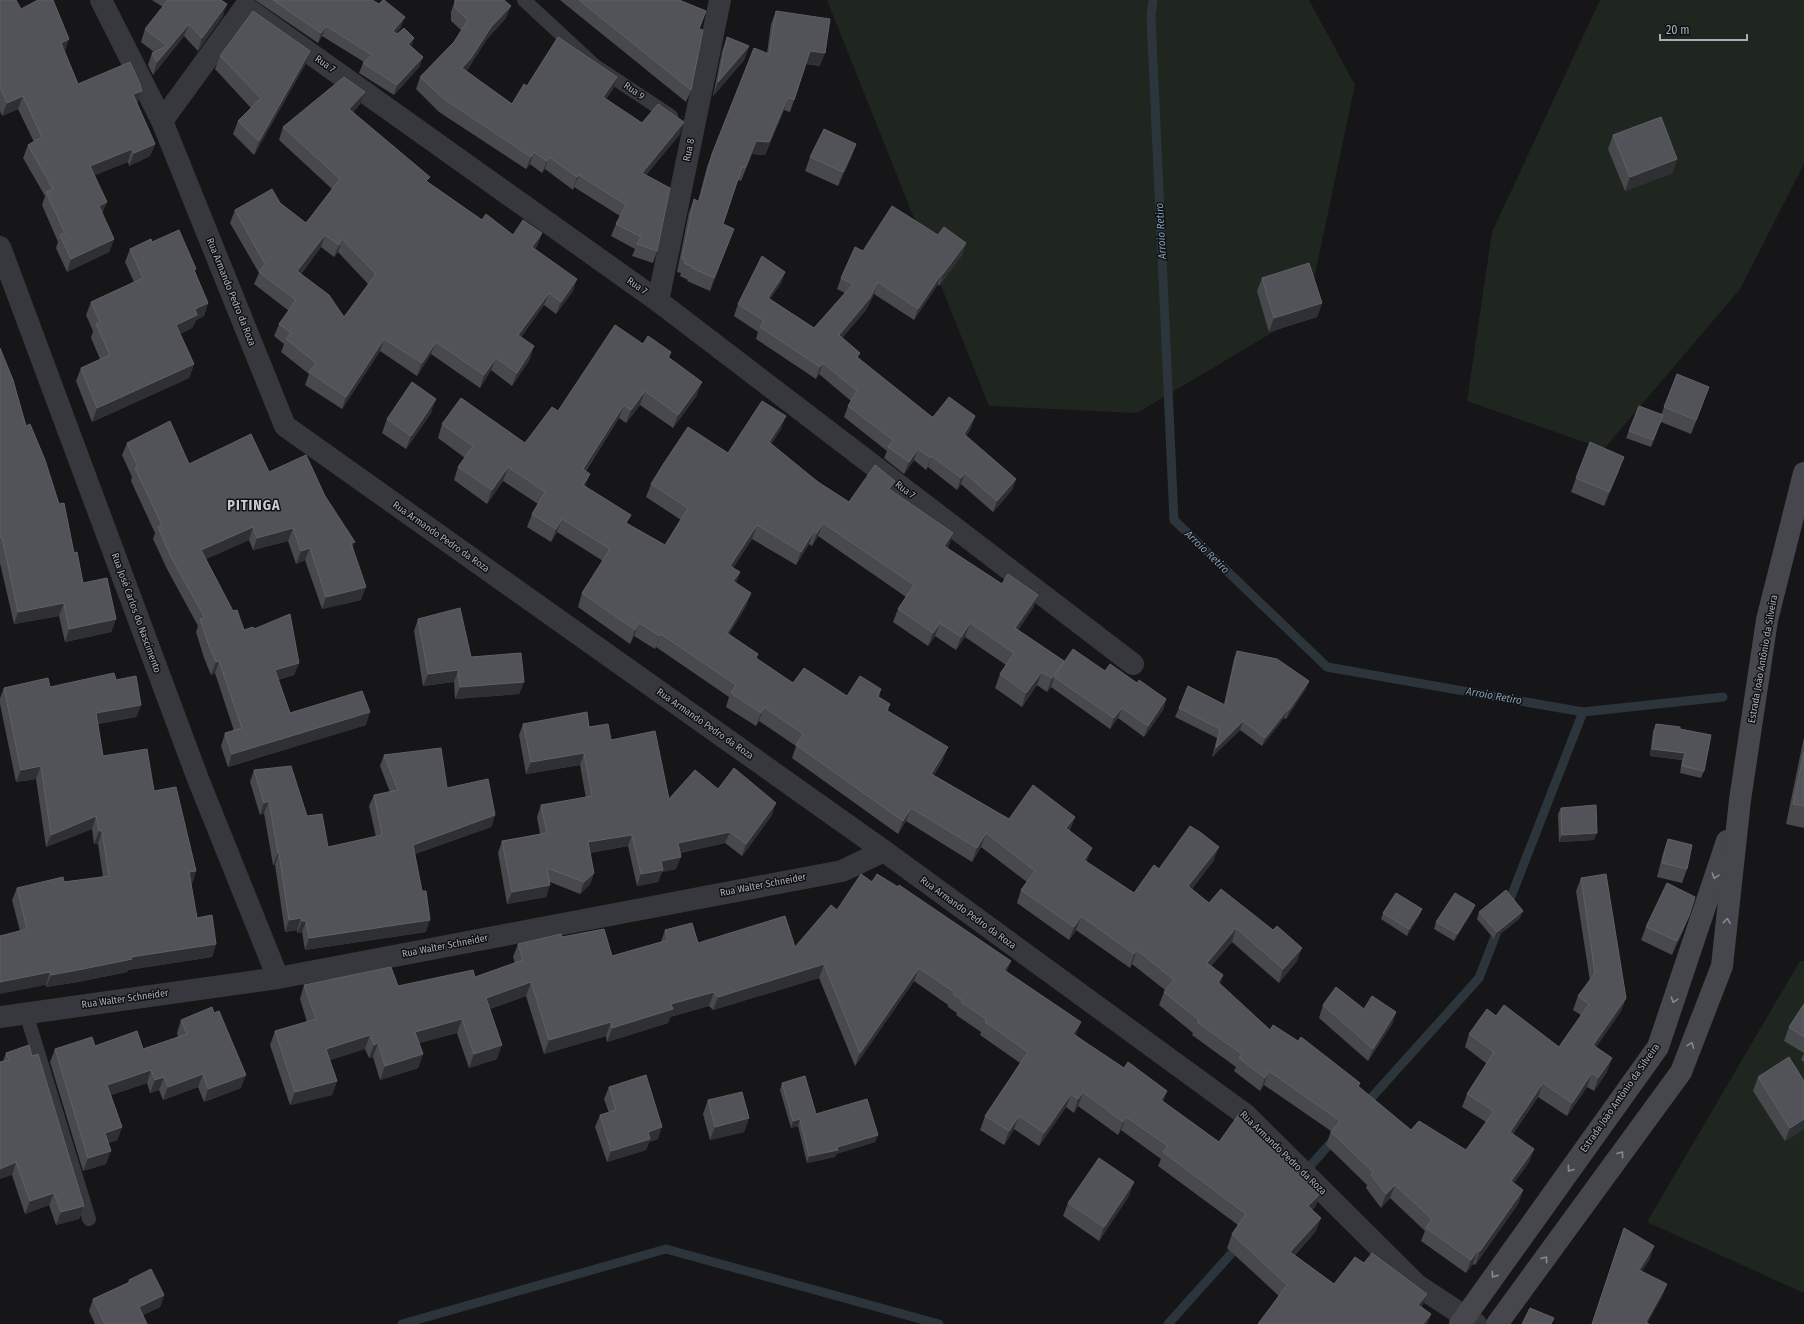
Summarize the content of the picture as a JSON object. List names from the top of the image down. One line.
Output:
{"streets":{"main road":["Estrada João Antônio da Silveira"],"street":["Rua 7","Rua 8","Rua Armando Pedro da Roza","Rua José Carlos do Nascimento","Rua Walter Schneider"],"lane":["Rua 9"]},"crossings":[["Rua 7","Rua 8"],["Rua 7","Rua Armando Pedro da Roza"],["Rua 9","Rua 8"],["Rua Armando Pedro da Roza","Estrada João Antônio da Silveira"],["Rua Armando Pedro da Roza","Rua Walter Schneider"],["Rua José Carlos do Nascimento","Rua Walter Schneider"]],"districts":["PITINGA"],"water":["Arroio Retiro"],"scale_bar":"20 m"}
